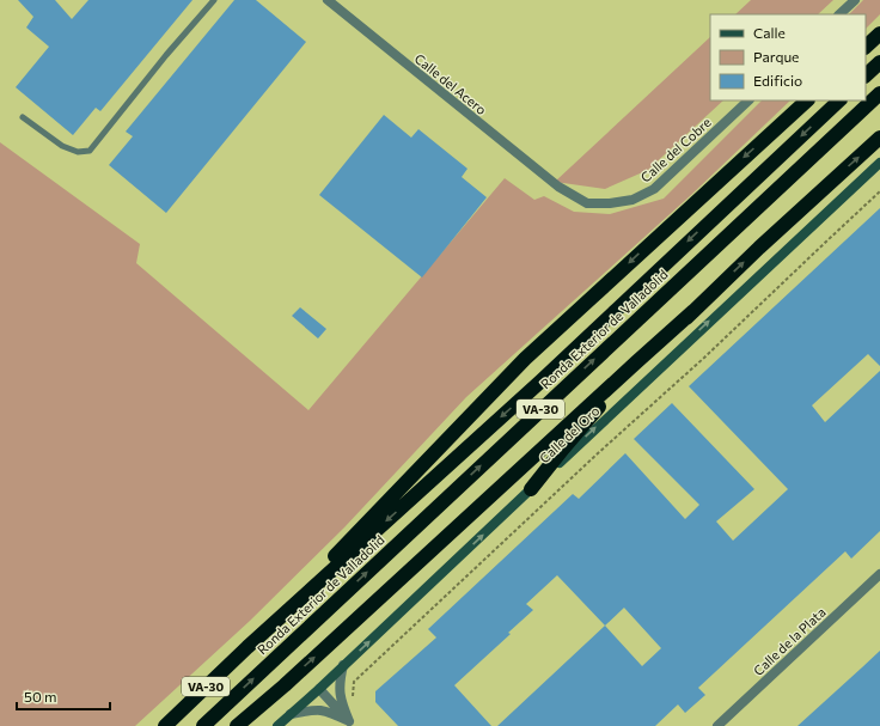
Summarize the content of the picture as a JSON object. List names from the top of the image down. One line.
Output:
{"streets":{"highway":["Ronda Exterior de Valladolid","VA-30"],"street":["Calle del Acero","Calle del Cobre","Calle del Oro","Calle de la Plata"]},"crossings":[["Calle del Acero","Calle del Cobre"]],"one_way":["Calle del Oro"],"legend":["Calle","Parque","Edificio"],"scale_bar":"50 m"}
